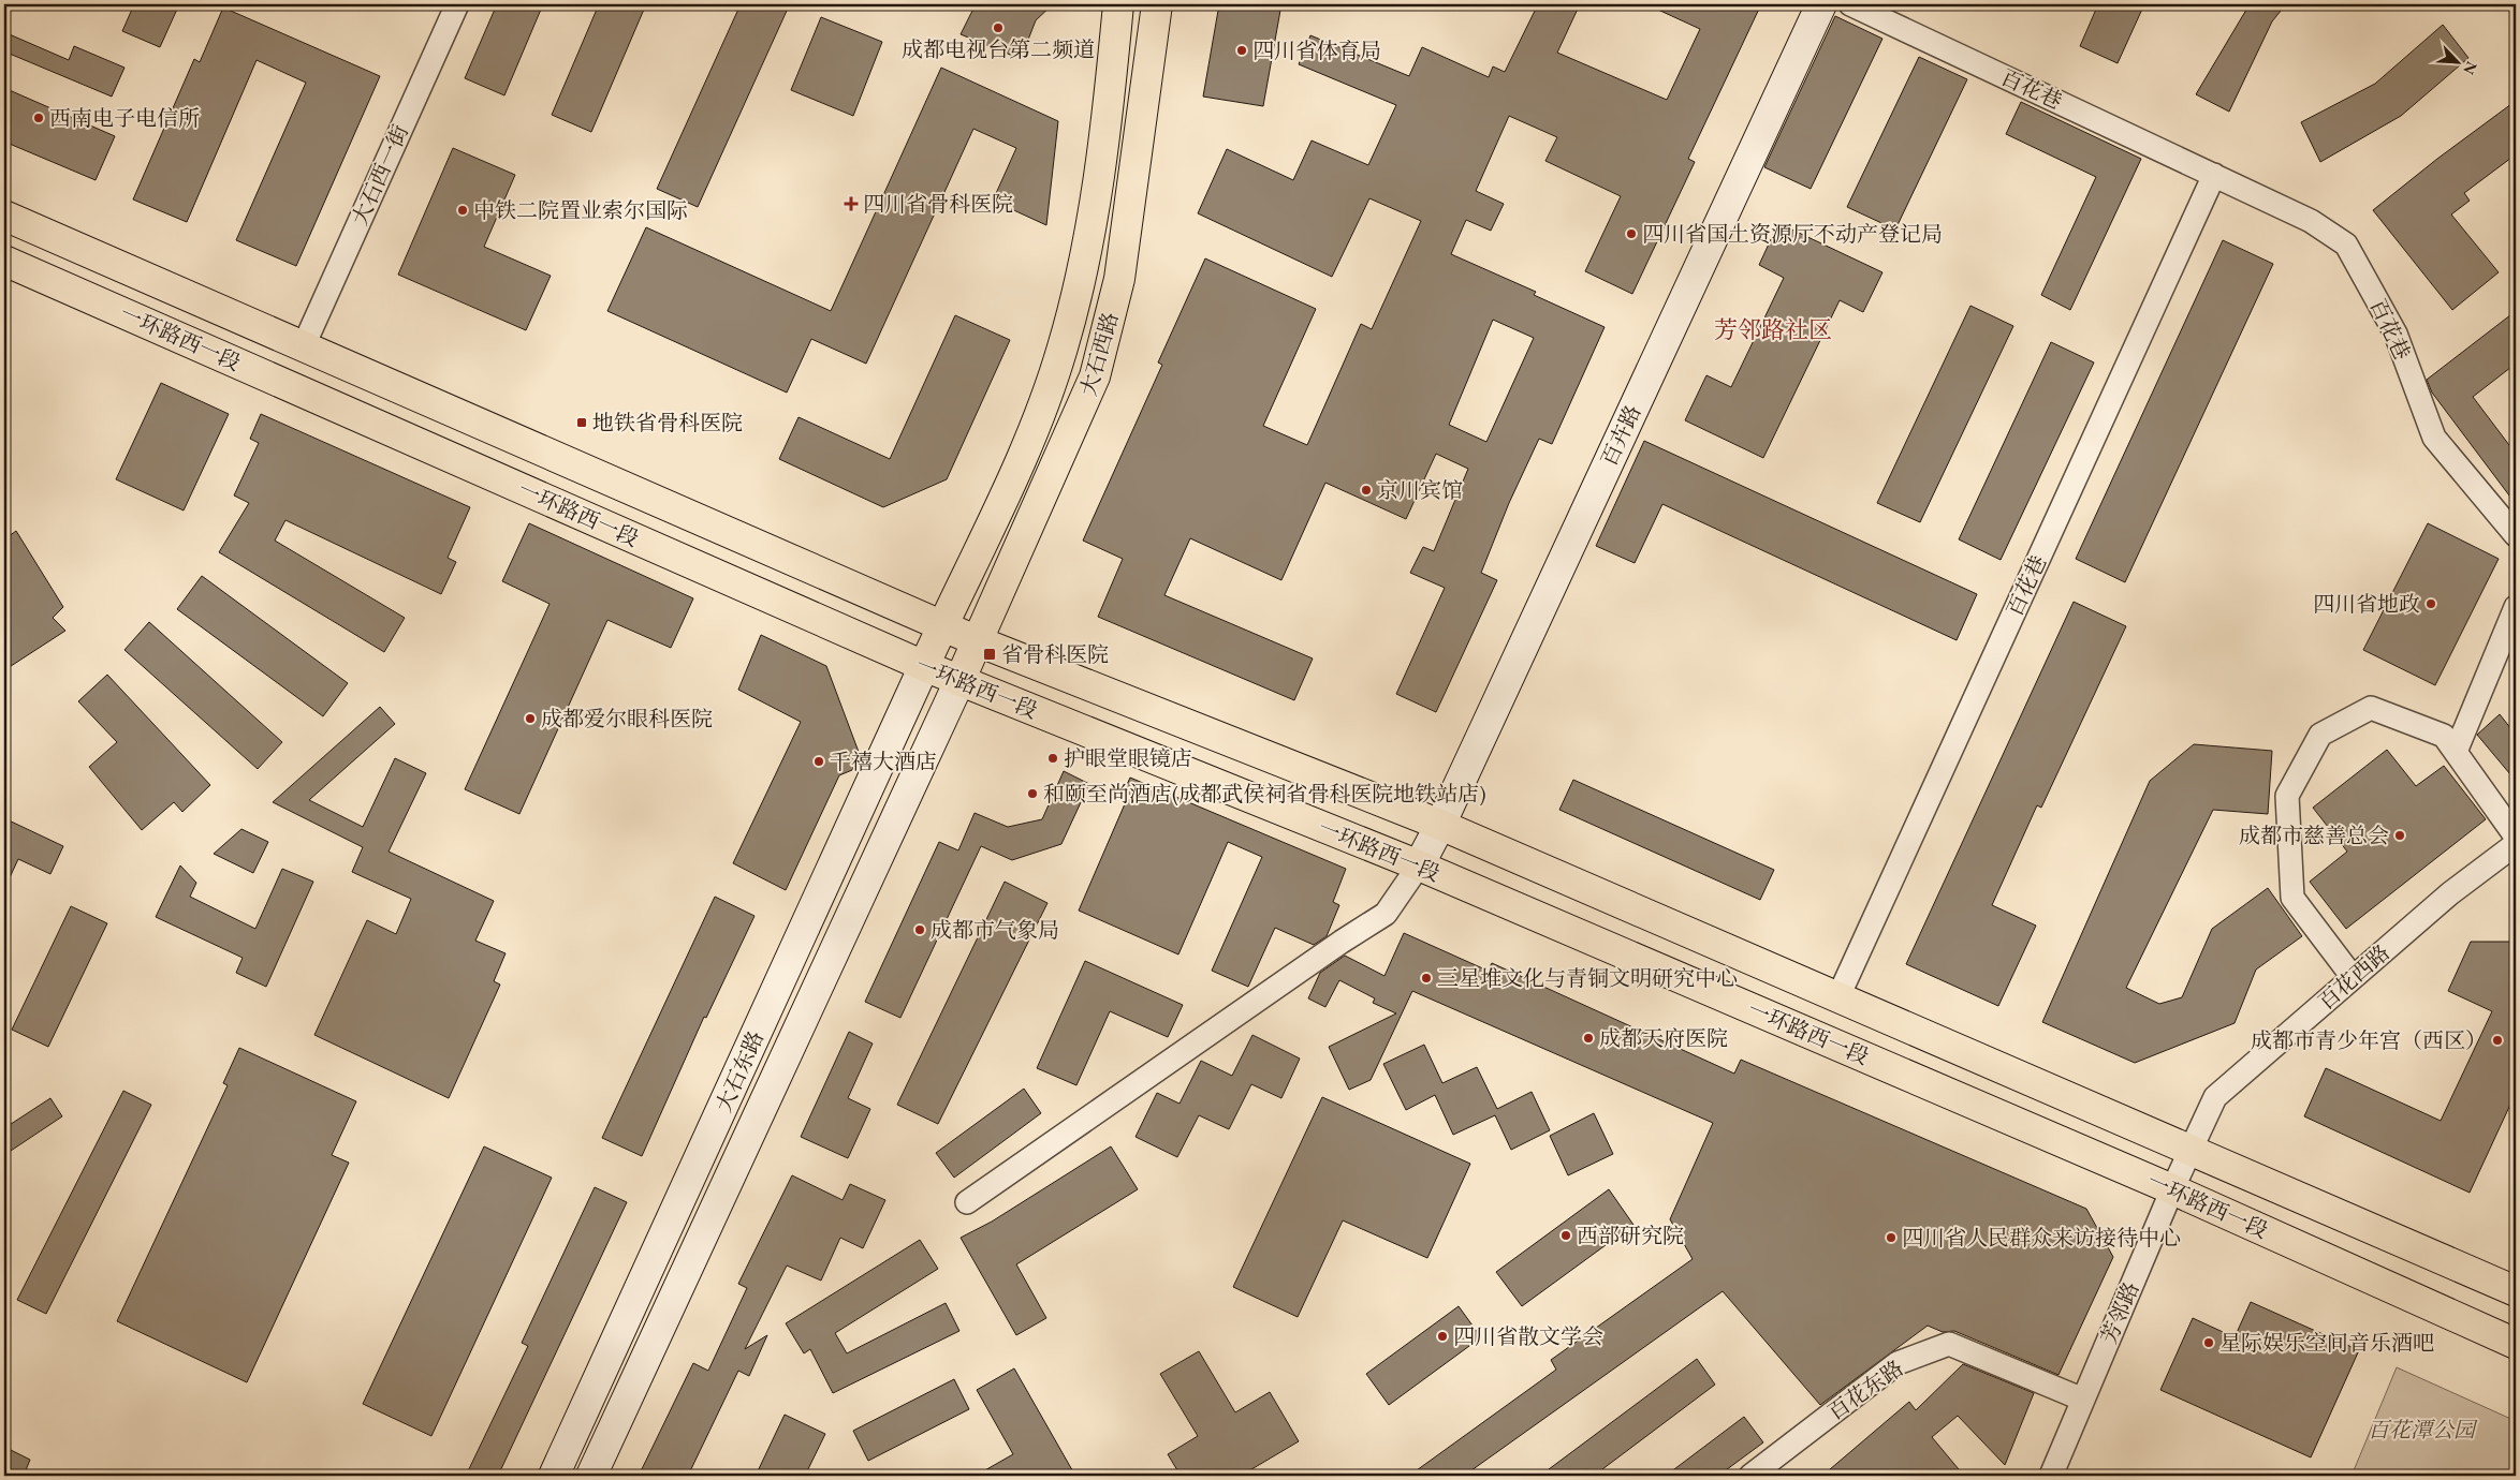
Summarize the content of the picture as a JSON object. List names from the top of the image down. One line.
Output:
{"streets":{"main road":["一环路西一段","大石西路","百卉路","大石东路"],"street":["百花巷","大石西一街","百花西路","芳邻路","百花东路"]},"crossings":[["百花巷","一环路西一段"],["大石西一街","一环路西一段"],["一环路西一段","大石西路"],["一环路西一段","百卉路"],["一环路西一段","百花西路"],["一环路西一段","大石东路"],["一环路西一段","芳邻路"],["大石西路","大石东路"],["百花西路","芳邻路"],["芳邻路","百花东路"]],"districts":["芳邻路社区"],"parks":["百花潭公园"],"places":{"other":["成都电视台第二频道","四川省体育局","西南电子电信所","中铁二院置业索尔国际","四川省国土资源厅不动产登记局","京川宾馆","四川省地政","成都爱尔眼科医院","护眼堂眼镜店","千禧大酒店","和颐至尚酒店(成都武侯祠省骨科医院地铁站店)","成都市慈善总会","成都市气象局","三星堆文化与青铜文明研究中心","成都天府医院","成都市青少年宫（西区）","西部研究院","四川省人民群众来访接待中心","四川省散文学会","星际娱乐空间音乐酒吧"],"health":["四川省骨科医院"],"transit":["地铁省骨科医院","省骨科医院"]},"north":"bottom right"}
